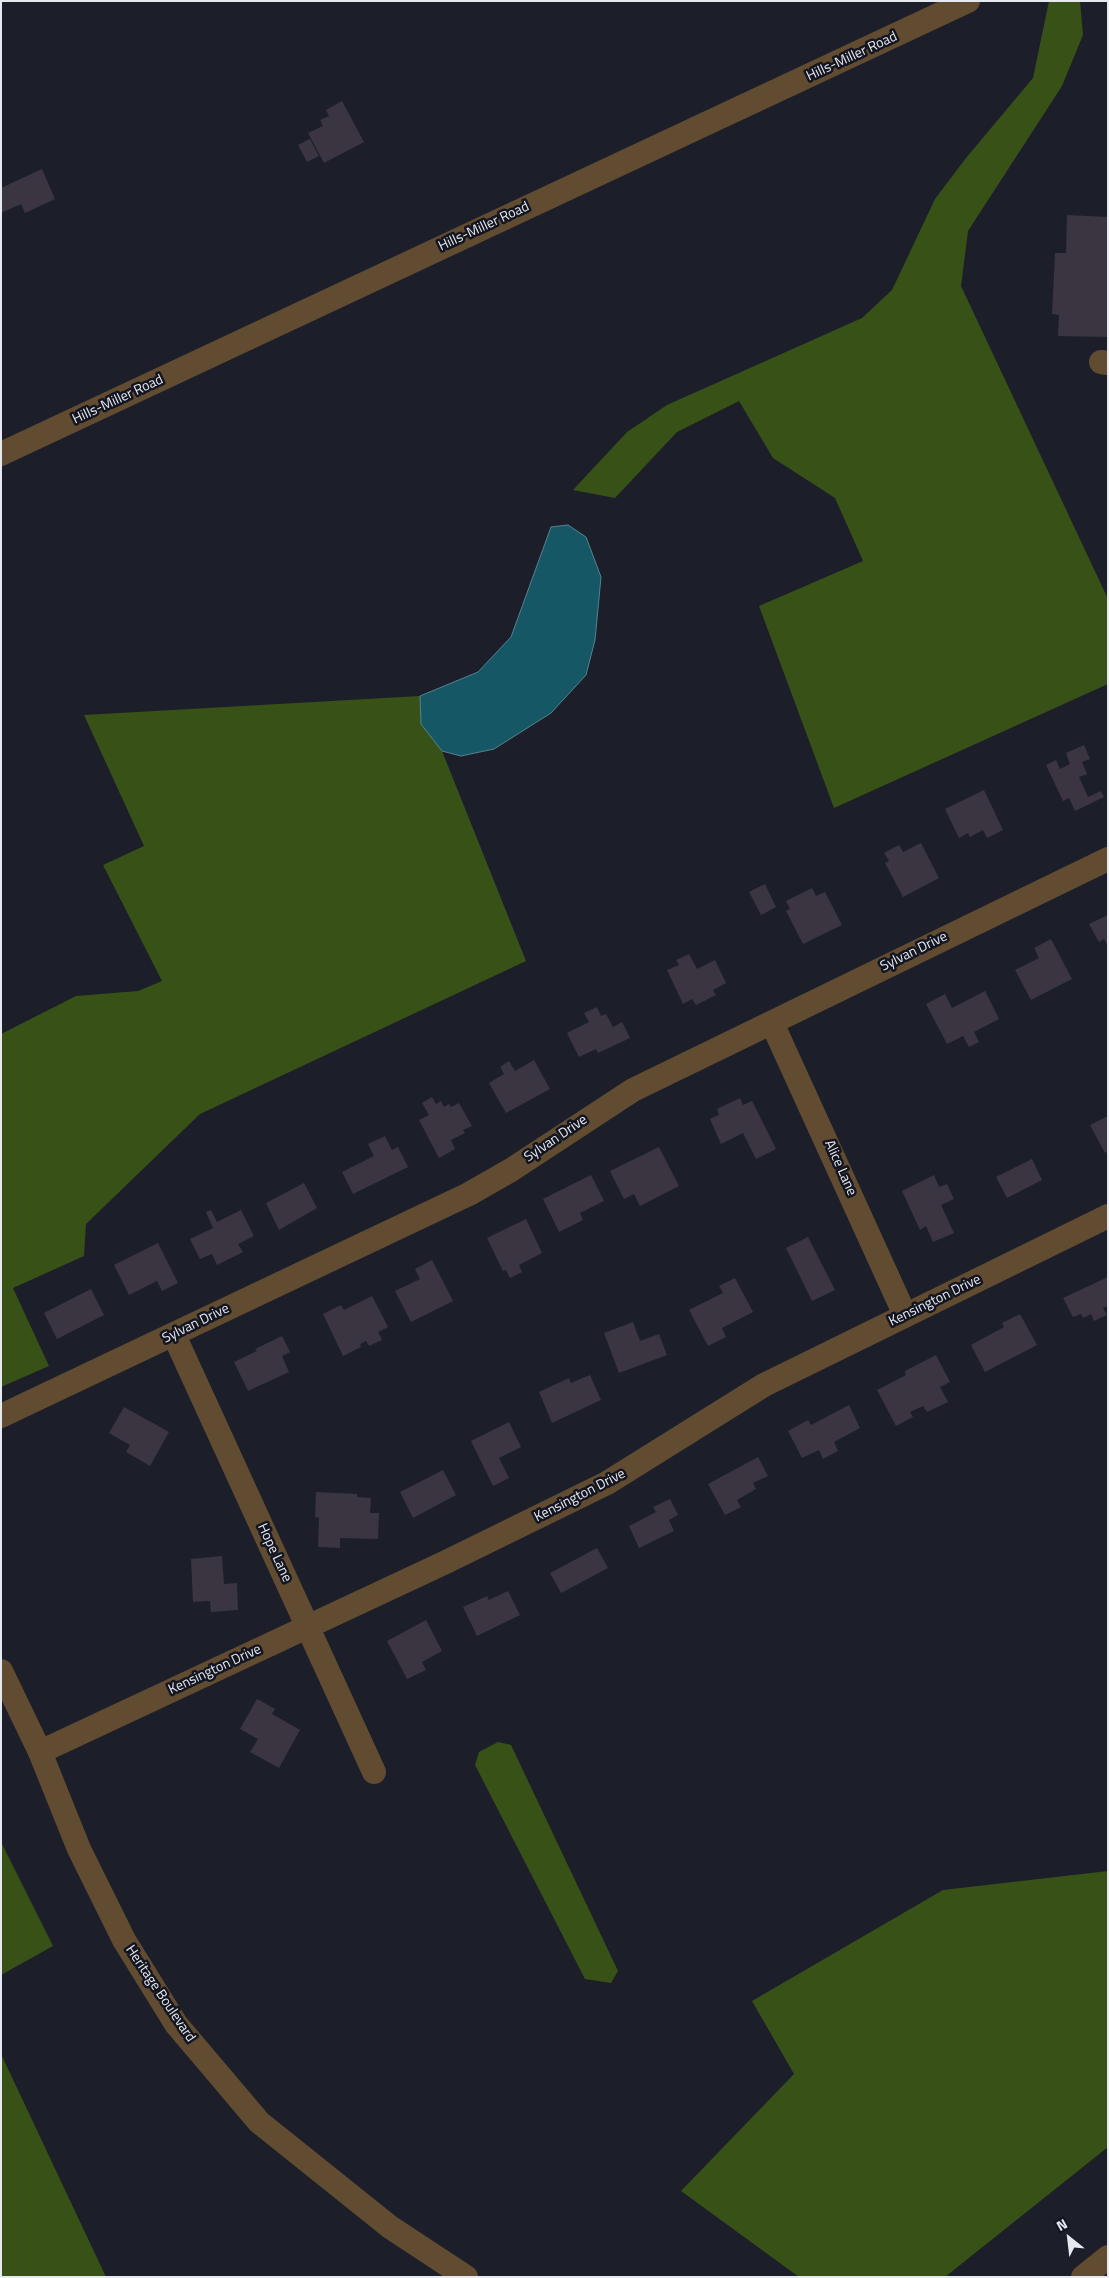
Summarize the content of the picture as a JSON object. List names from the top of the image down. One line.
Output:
{"streets":{"street":["Hills-Miller Road","Sylvan Drive","Alice Lane","Kensington Drive","Hope Lane","Heritage Boulevard"]},"crossings":[["Sylvan Drive","Alice Lane"],["Sylvan Drive","Hope Lane"],["Alice Lane","Kensington Drive"],["Kensington Drive","Hope Lane"],["Kensington Drive","Heritage Boulevard"]],"north":"top left"}
